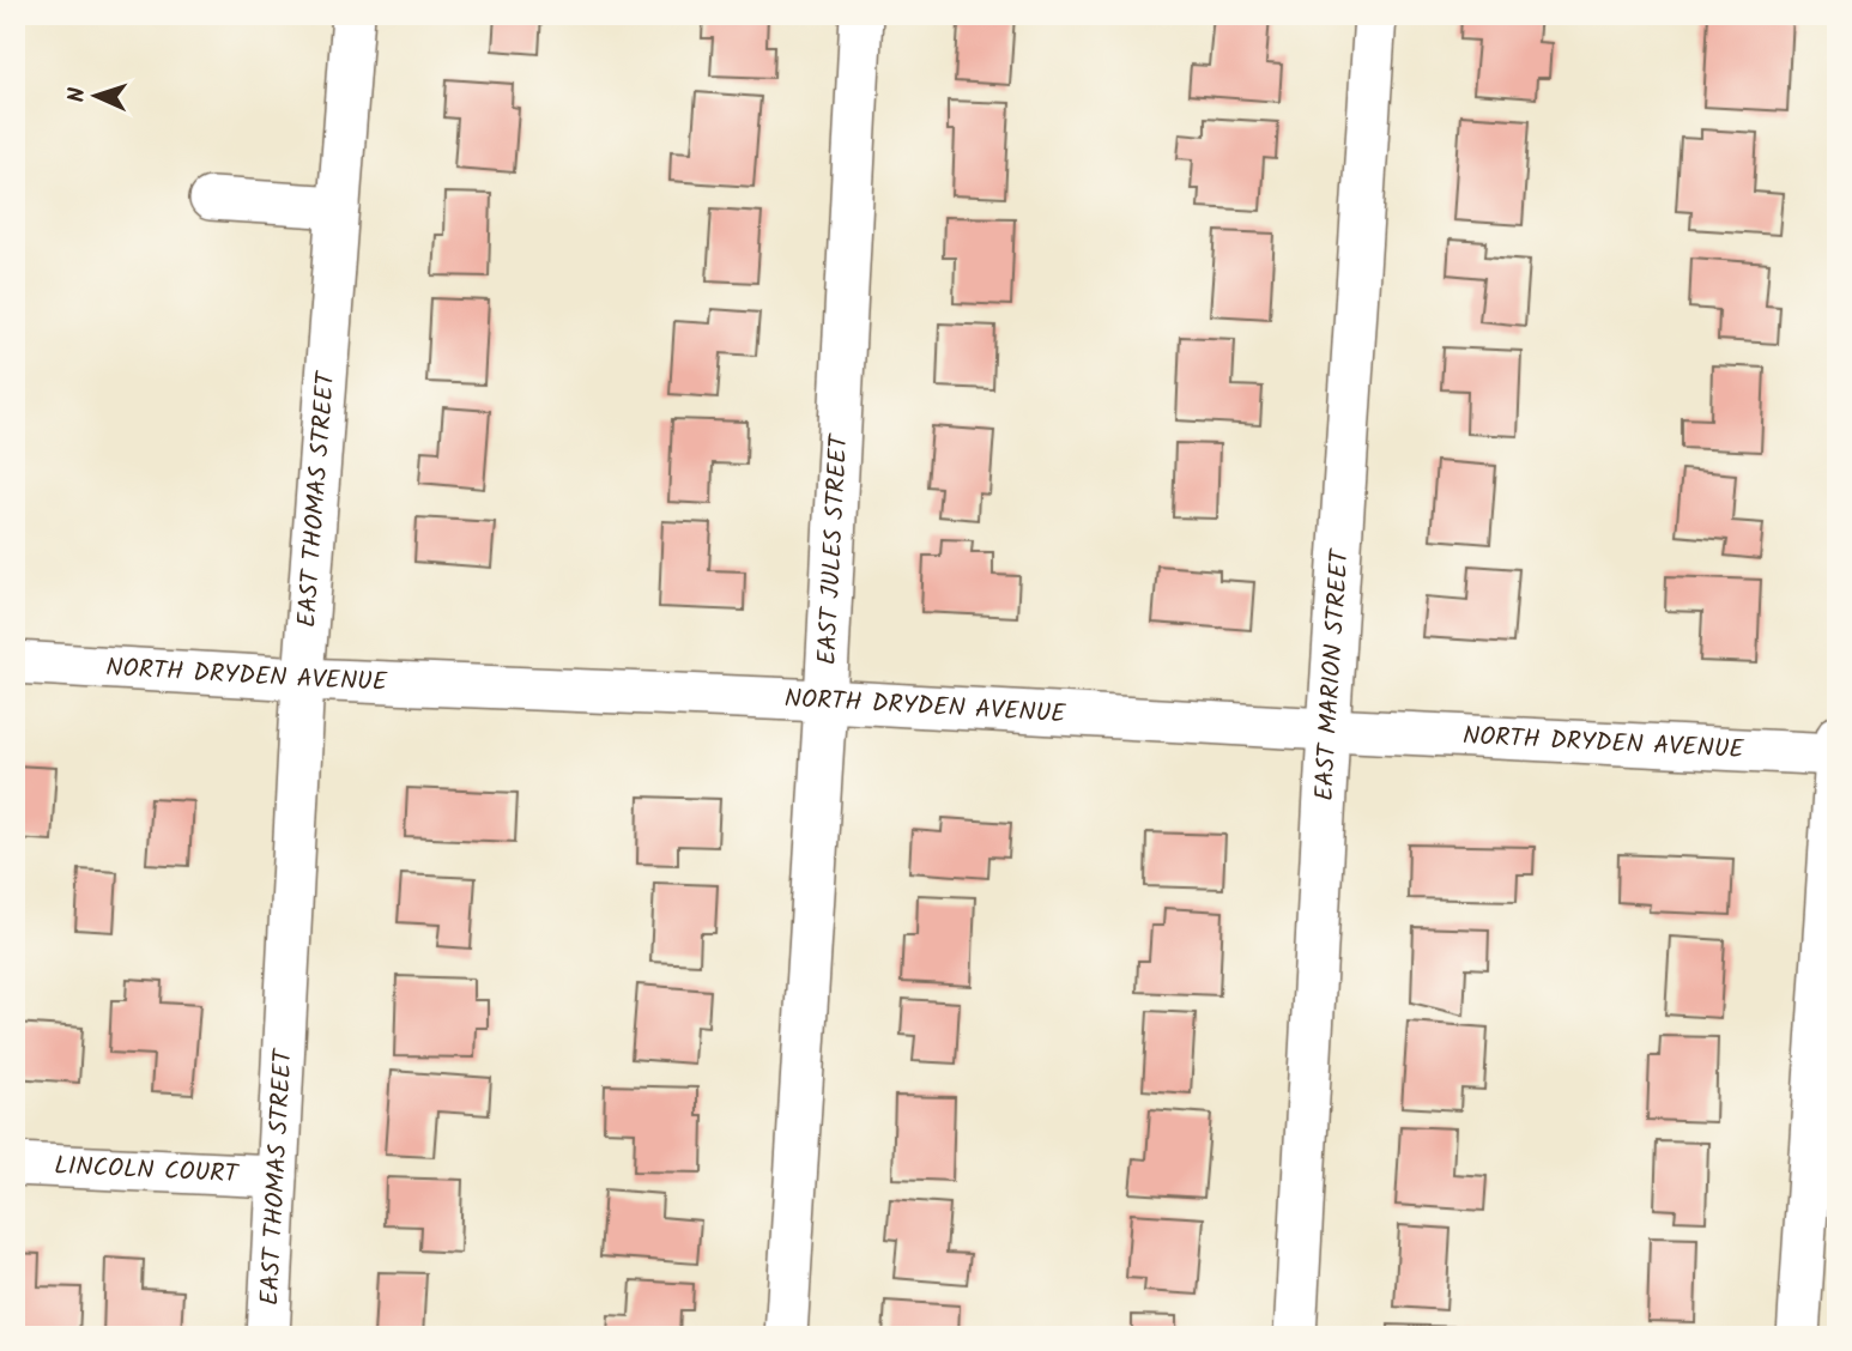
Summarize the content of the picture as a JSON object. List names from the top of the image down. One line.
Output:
{"streets":{"street":["EAST THOMAS STREET","EAST JULES STREET","NORTH DRYDEN AVENUE","EAST MARION STREET","LINCOLN COURT"]},"crossings":[["EAST THOMAS STREET","NORTH DRYDEN AVENUE"],["EAST THOMAS STREET","LINCOLN COURT"],["EAST JULES STREET","NORTH DRYDEN AVENUE"],["NORTH DRYDEN AVENUE","EAST MARION STREET"]],"north":"left"}
